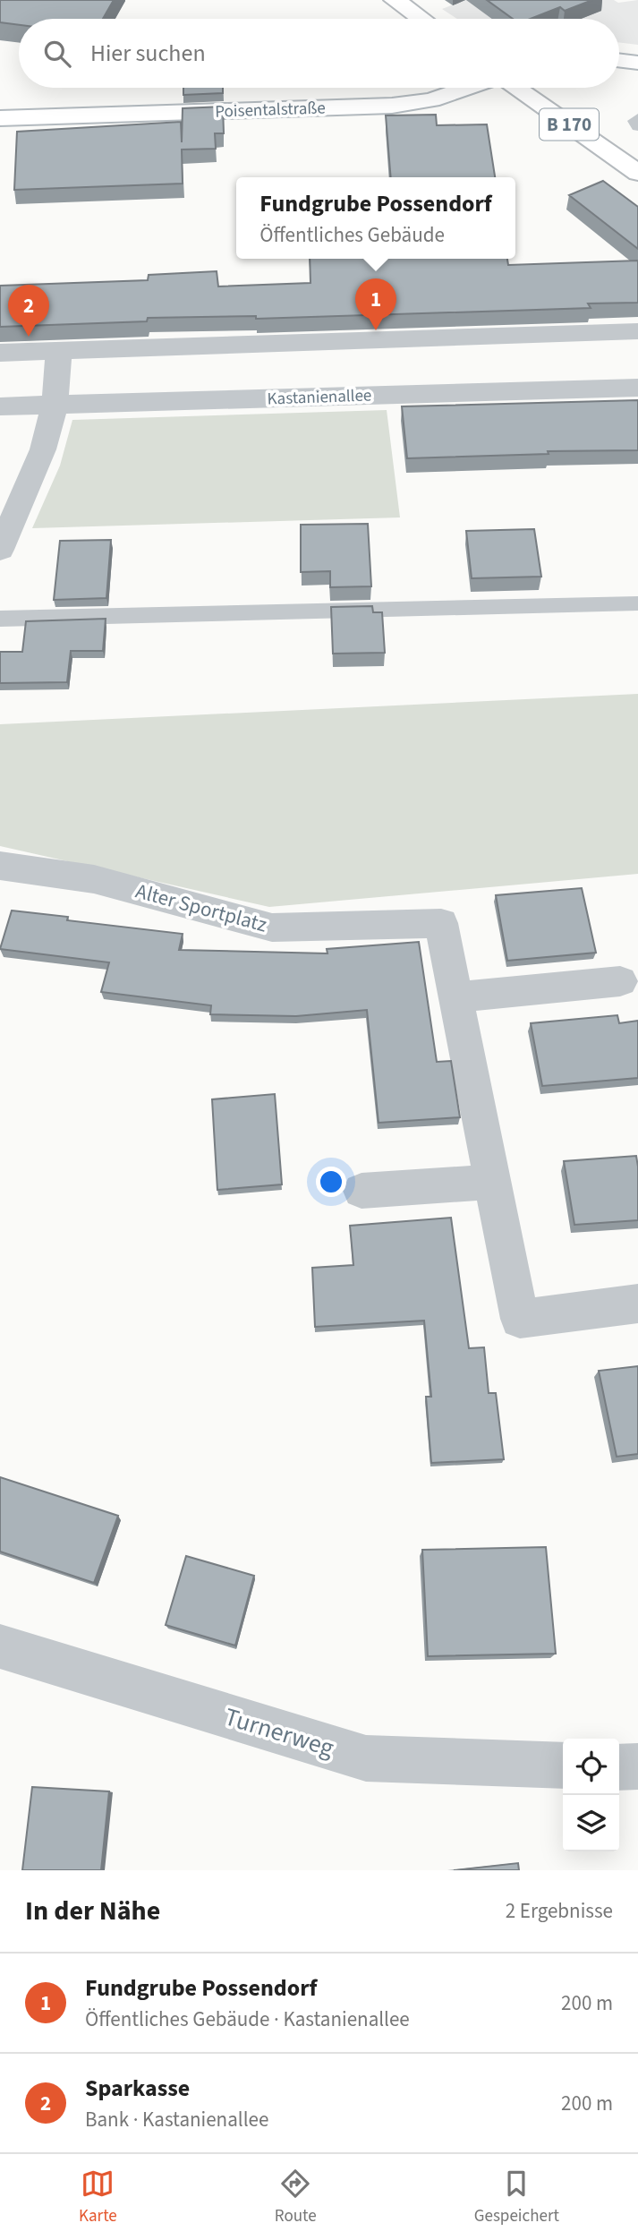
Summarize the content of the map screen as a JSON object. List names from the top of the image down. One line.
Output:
{"streets":{"main road":["Poisentalstraße","B 170"],"street":["Kastanienallee","Alter Sportplatz","Turnerweg"]},"page":{"search":"Hier suchen","popup":["Fundgrube Possendorf","Öffentliches Gebäude"],"pins":["1","2"],"heading":["In der Nähe","2 Ergebnisse"],"list":[{"mark":"1","name":"Fundgrube Possendorf","note":"Öffentliches Gebäude · Kastanienallee","value":"200 m"},{"mark":"2","name":"Sparkasse","note":"Bank · Kastanienallee","value":"200 m"}],"nav":["Karte","Route","Gespeichert"]}}
